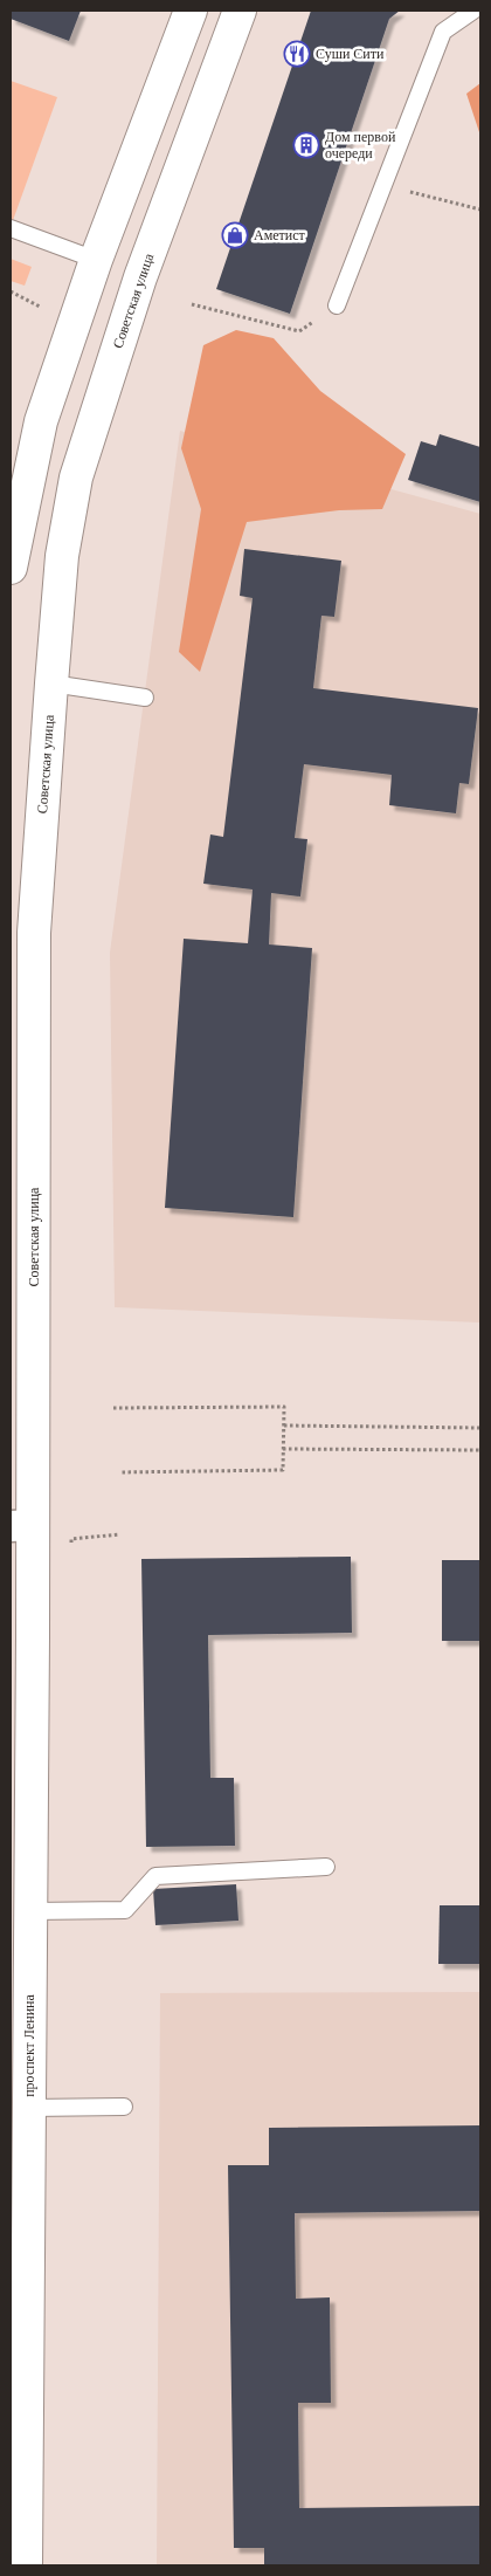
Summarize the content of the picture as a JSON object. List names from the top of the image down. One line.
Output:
{"streets":{"main road":["Советская улица","проспект Ленина"]},"crossings":[["Советская улица","проспект Ленина"]],"places":{"restaurant":["Суши Сити"],"building":["Дом первой очереди"],"shop":["Аметист"]}}
